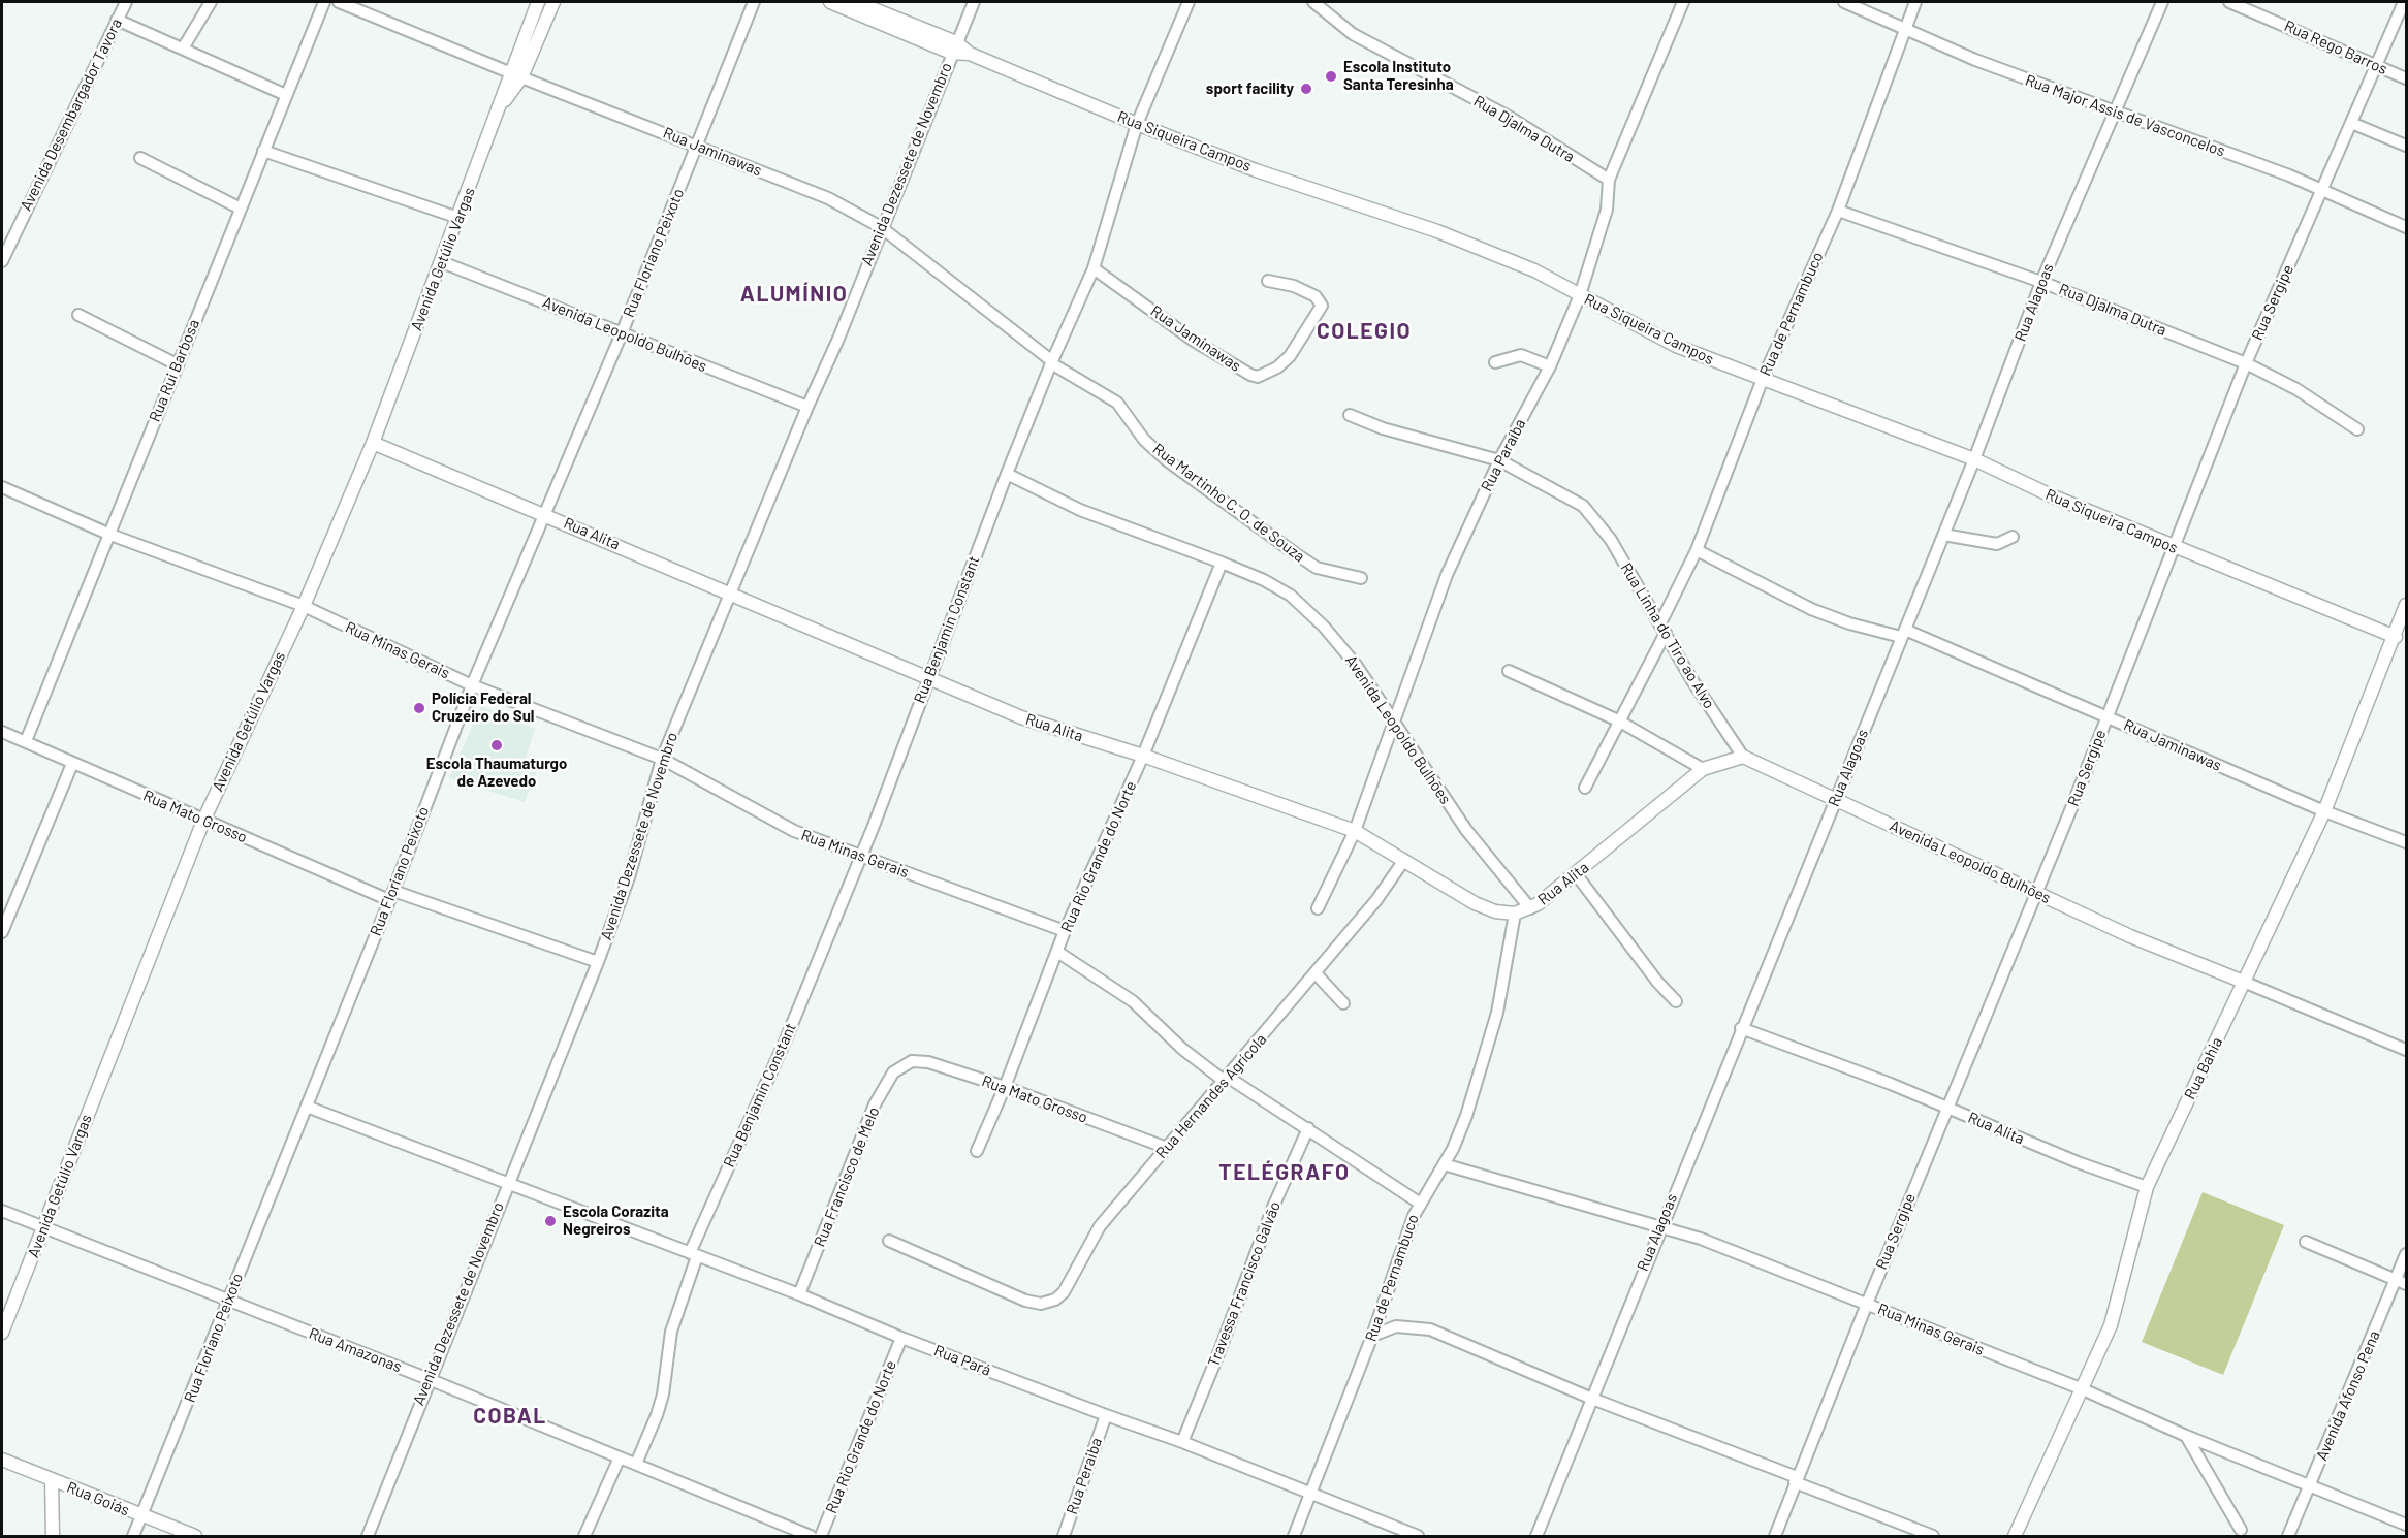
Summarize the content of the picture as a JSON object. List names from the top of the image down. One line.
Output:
{"streets":{"street":["Rua Rego Barros","Avenida Desembargador Tavora","Rua Major Assis de Vasconcelos","Rua Djalma Dutra","Rua Siqueira Campos","Rua Jaminawas","Avenida Dezessete de Novembro","Rua Floriano Peixoto","Avenida Getúlio Vargas","Rua Alagoas","Rua Sergipe","Rua de Pernambuco","Avenida Leopoldo Bulhões","Rua Rui Barbosa","Rua Paraíba","Rua Martinho C. O. de Souza","Rua Alita","Rua Benjamin Constant","Rua Linha do Tiro ao Alvo","Rua Minas Gerais","Rua Mato Grosso","Rua Rio Grande do Norte","Rua Bahia","Rua Hernandes Agrícola","Rua Francisco de Melo","Travessa Francisco Galvão","Rua Amazonas","Rua Pará","Avenida Afonso Pena","Rua Peraiba","Rua Goiás"]},"crossings":[["Rua Rego Barros","Rua Sergipe"],["Rua Major Assis de Vasconcelos","Rua Alagoas"],["Rua Major Assis de Vasconcelos","Rua Sergipe"],["Rua Major Assis de Vasconcelos","Rua de Pernambuco"],["Rua Djalma Dutra","Rua Alagoas"],["Rua Djalma Dutra","Rua Sergipe"],["Rua Djalma Dutra","Rua de Pernambuco"],["Rua Djalma Dutra","Rua Paraíba"],["Rua Siqueira Campos","Avenida Dezessete de Novembro"],["Rua Siqueira Campos","Rua Alagoas"],["Rua Siqueira Campos","Rua Sergipe"],["Rua Siqueira Campos","Rua de Pernambuco"],["Rua Siqueira Campos","Rua Paraíba"],["Rua Siqueira Campos","Rua Benjamin Constant"],["Rua Siqueira Campos","Rua Bahia"],["Rua Jaminawas","Avenida Dezessete de Novembro"],["Rua Jaminawas","Rua Floriano Peixoto"],["Rua Jaminawas","Avenida Getúlio Vargas"],["Rua Jaminawas","Rua Alagoas"],["Rua Jaminawas","Rua Sergipe"],["Rua Jaminawas","Rua de Pernambuco"],["Rua Jaminawas","Rua Martinho C. O. de Souza"],["Rua Jaminawas","Rua Benjamin Constant"],["Rua Jaminawas","Rua Bahia"],["Avenida Dezessete de Novembro","Avenida Leopoldo Bulhões"],["Avenida Dezessete de Novembro","Rua Alita"],["Avenida Dezessete de Novembro","Rua Minas Gerais"],["Avenida Dezessete de Novembro","Rua Mato Grosso"],["Avenida Dezessete de Novembro","Rua Amazonas"],["Avenida Dezessete de Novembro","Rua Pará"],["Rua Floriano Peixoto","Avenida Leopoldo Bulhões"],["Rua Floriano Peixoto","Rua Alita"],["Rua Floriano Peixoto","Rua Minas Gerais"],["Rua Floriano Peixoto","Rua Mato Grosso"],["Rua Floriano Peixoto","Rua Amazonas"],["Rua Floriano Peixoto","Rua Pará"],["Rua Floriano Peixoto","Rua Goiás"],["Avenida Getúlio Vargas","Avenida Leopoldo Bulhões"],["Avenida Getúlio Vargas","Rua Alita"],["Avenida Getúlio Vargas","Rua Minas Gerais"],["Avenida Getúlio Vargas","Rua Mato Grosso"],["Avenida Getúlio Vargas","Rua Amazonas"],["Rua Alagoas","Avenida Leopoldo Bulhões"],["Rua Alagoas","Rua Alita"],["Rua Alagoas","Rua Minas Gerais"],["Rua Sergipe","Avenida Leopoldo Bulhões"],["Rua Sergipe","Rua Alita"],["Rua Sergipe","Rua Minas Gerais"],["Rua de Pernambuco","Rua Alita"],["Rua de Pernambuco","Rua Linha do Tiro ao Alvo"],["Rua de Pernambuco","Rua Minas Gerais"],["Rua de Pernambuco","Rua Pará"],["Avenida Leopoldo Bulhões","Rua Paraíba"],["Avenida Leopoldo Bulhões","Rua Alita"],["Avenida Leopoldo Bulhões","Rua Benjamin Constant"],["Avenida Leopoldo Bulhões","Rua Linha do Tiro ao Alvo"],["Avenida Leopoldo Bulhões","Rua Rio Grande do Norte"],["Avenida Leopoldo Bulhões","Rua Bahia"],["Rua Rui Barbosa","Rua Minas Gerais"],["Rua Rui Barbosa","Rua Mato Grosso"],["Rua Paraíba","Rua Alita"],["Rua Paraíba","Rua Linha do Tiro ao Alvo"],["Rua Martinho C. O. de Souza","Rua Benjamin Constant"],["Rua Alita","Rua Benjamin Constant"],["Rua Alita","Rua Rio Grande do Norte"],["Rua Alita","Rua Bahia"],["Rua Alita","Rua Hernandes Agrícola"],["Rua Benjamin Constant","Rua Minas Gerais"],["Rua Benjamin Constant","Rua Amazonas"],["Rua Benjamin Constant","Rua Pará"],["Rua Minas Gerais","Rua Rio Grande do Norte"],["Rua Minas Gerais","Rua Bahia"],["Rua Minas Gerais","Avenida Afonso Pena"],["Rua Mato Grosso","Rua Rio Grande do Norte"],["Rua Mato Grosso","Rua Hernandes Agrícola"],["Rua Mato Grosso","Rua Francisco de Melo"],["Rua Rio Grande do Norte","Rua Pará"],["Rua Francisco de Melo","Rua Pará"],["Travessa Francisco Galvão","Rua Pará"],["Rua Pará","Rua Peraiba"]],"districts":["ALUMÍNIO","COLEGIO","TELÉGRAFO","COBAL"],"places":["Escola Instituto Santa Teresinha","sport facility","Polícia Federal Cruzeiro do Sul","Escola Thaumaturgo de Azevedo","Escola Corazita Negreiros"]}
